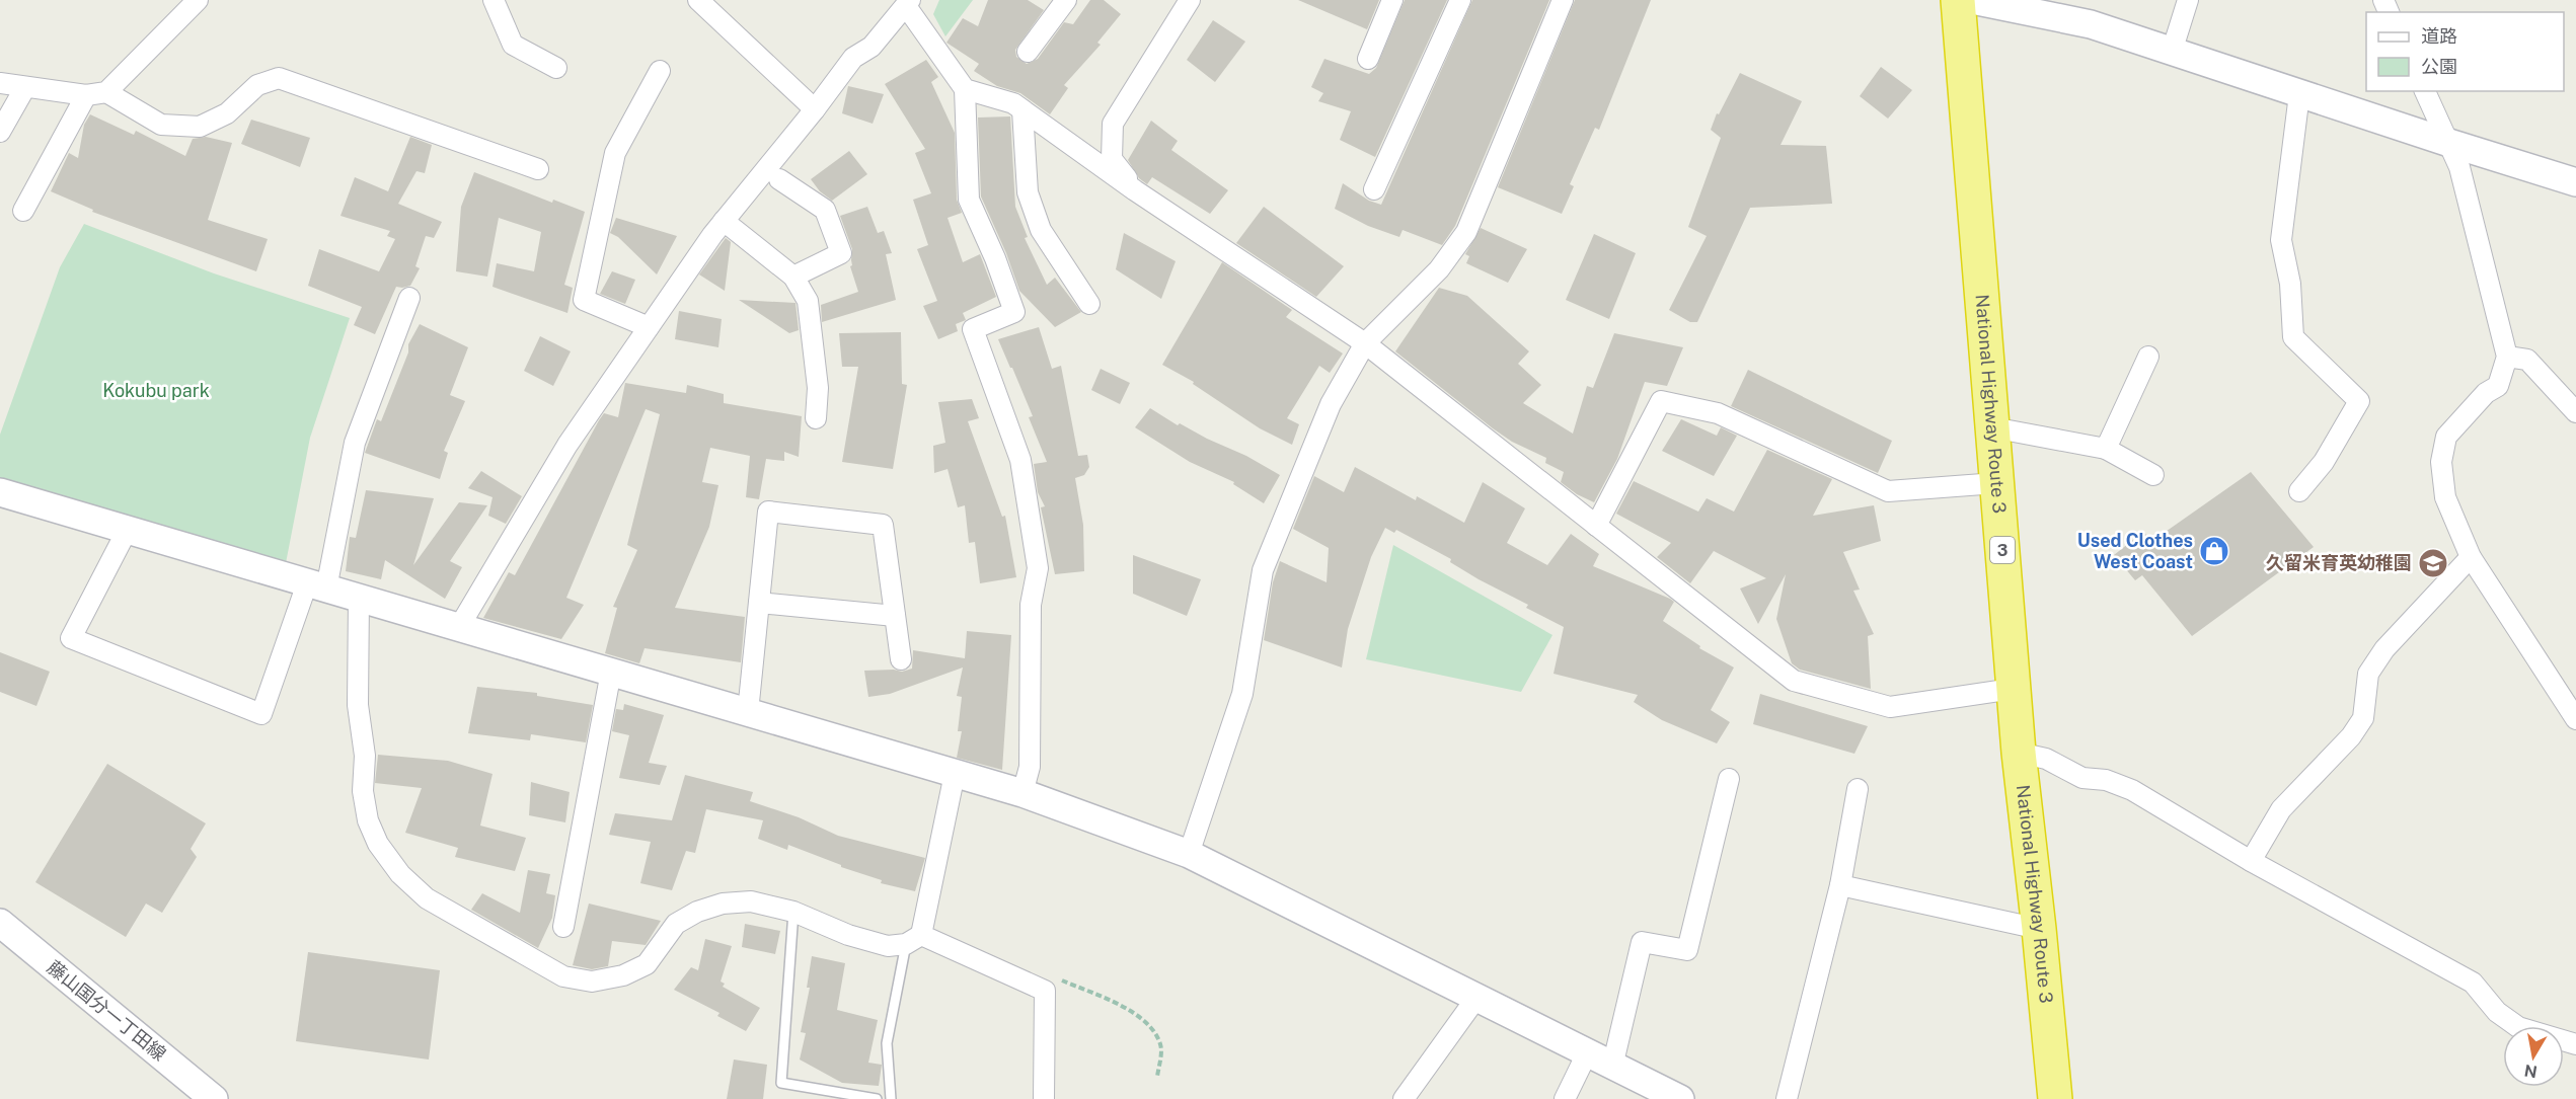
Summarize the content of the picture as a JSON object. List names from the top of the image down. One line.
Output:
{"streets":{"highway":["National Highway Route 3","3"],"street":["藤山国分一丁田線"]},"parks":["Kokubu park"],"places":{"shop":["Used Clothes West Coast"],"school or university":["久留米育英幼稚園"]},"legend":["道路","公園"],"north":"bottom"}
